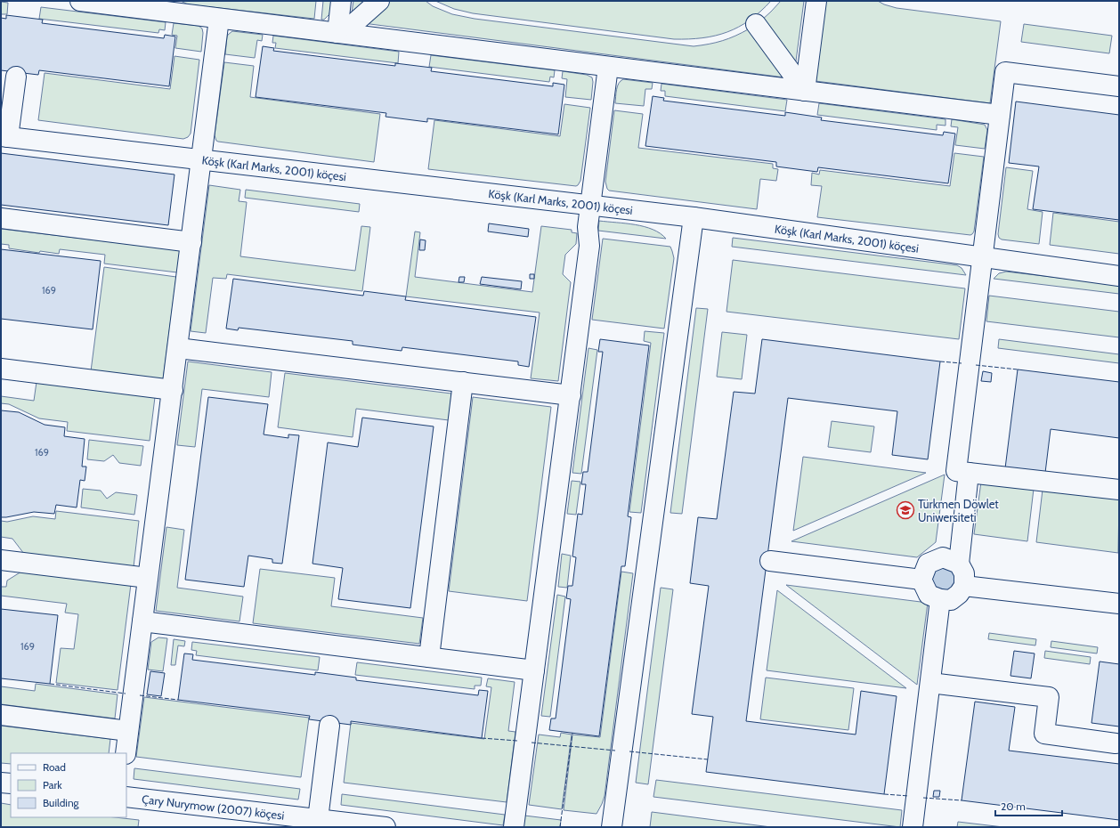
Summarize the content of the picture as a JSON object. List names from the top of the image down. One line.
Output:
{"streets":{"street":["Köşk (Karl Marks, 2001) köçesi","Çary Nurymow (2007) köçesi"]},"places":{"school or university":["Türkmen Döwlet Uniwersiteti"]},"house_numbers":["169","169","169"],"legend":["Road","Park","Building"],"scale_bar":"20 m"}
